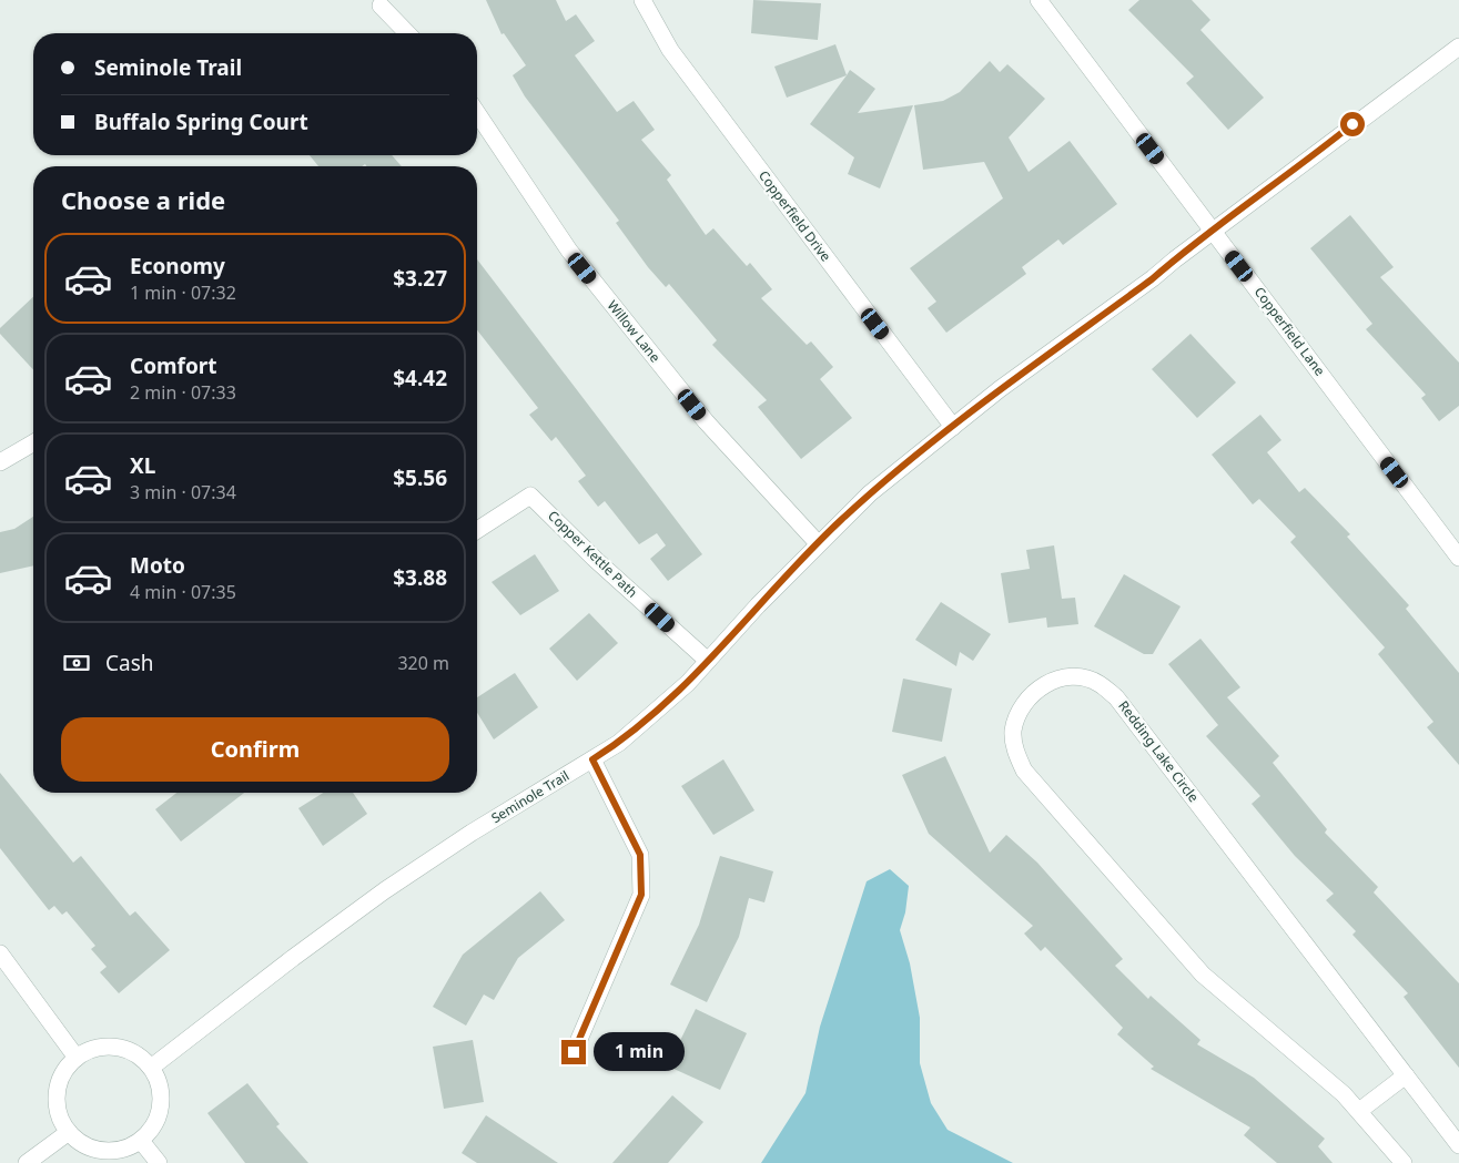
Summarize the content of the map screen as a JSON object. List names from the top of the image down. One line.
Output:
{"streets":{"street":["Copperfield Drive","Willow Lane","Copperfield Lane","Copper Kettle Path","Redding Lake Circle","Seminole Trail"]},"crossings":[["Copperfield Drive","Seminole Trail"],["Willow Lane","Seminole Trail"],["Copperfield Lane","Seminole Trail"],["Copper Kettle Path","Seminole Trail"]],"page":{"banner":["Seminole Trail","Buffalo Spring Court"],"heading":"Choose a ride","list":[{"name":"Economy","note":"1 min · 07:32","value":"$3.27"},{"name":"Comfort","note":"2 min · 07:33","value":"$4.42"},{"name":"XL","note":"3 min · 07:34","value":"$5.56"},{"name":"Moto","note":"4 min · 07:35","value":"$3.88"}],"pay":["Cash","320 m"],"buttons":"Confirm","bubble":"1 min"}}
